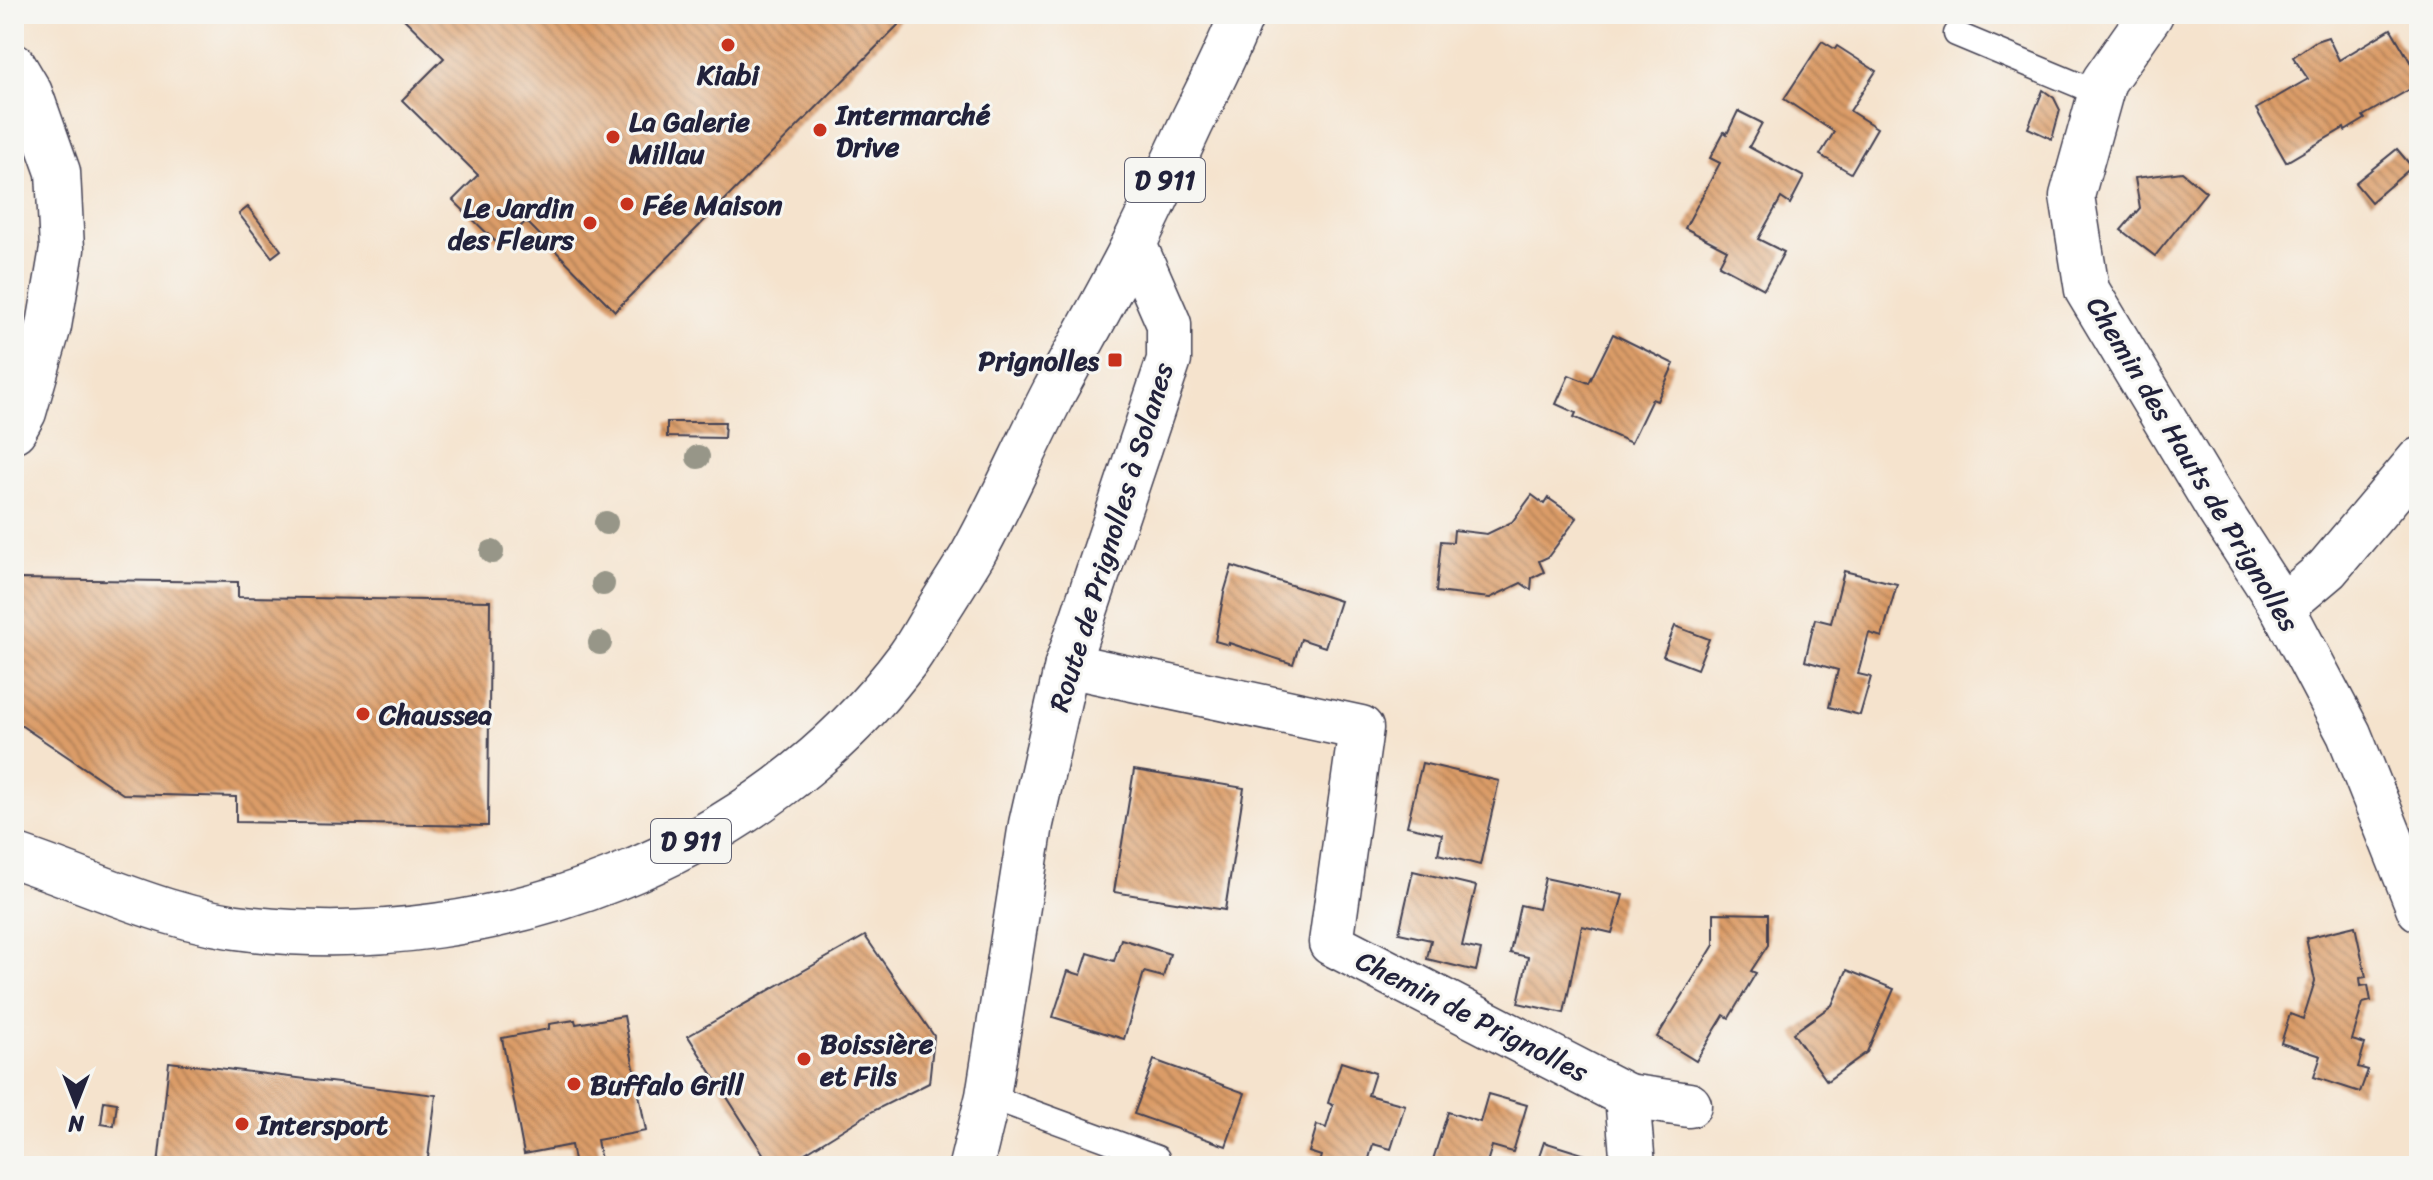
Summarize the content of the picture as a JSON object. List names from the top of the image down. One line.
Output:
{"streets":{"street":["D 911","Chemin des Hauts de Prignolles","Route de Prignolles à Solanes","Chemin de Prignolles"]},"crossings":[["D 911","Route de Prignolles à Solanes"],["Route de Prignolles à Solanes","Chemin de Prignolles"]],"places":{"other":["Kiabi","Intermarché Drive","La Galerie Millau","Fée Maison","Le Jardin des Fleurs","Chaussea","Boissière et Fils","Buffalo Grill","Intersport"],"transit":["Prignolles"]},"north":"bottom"}
